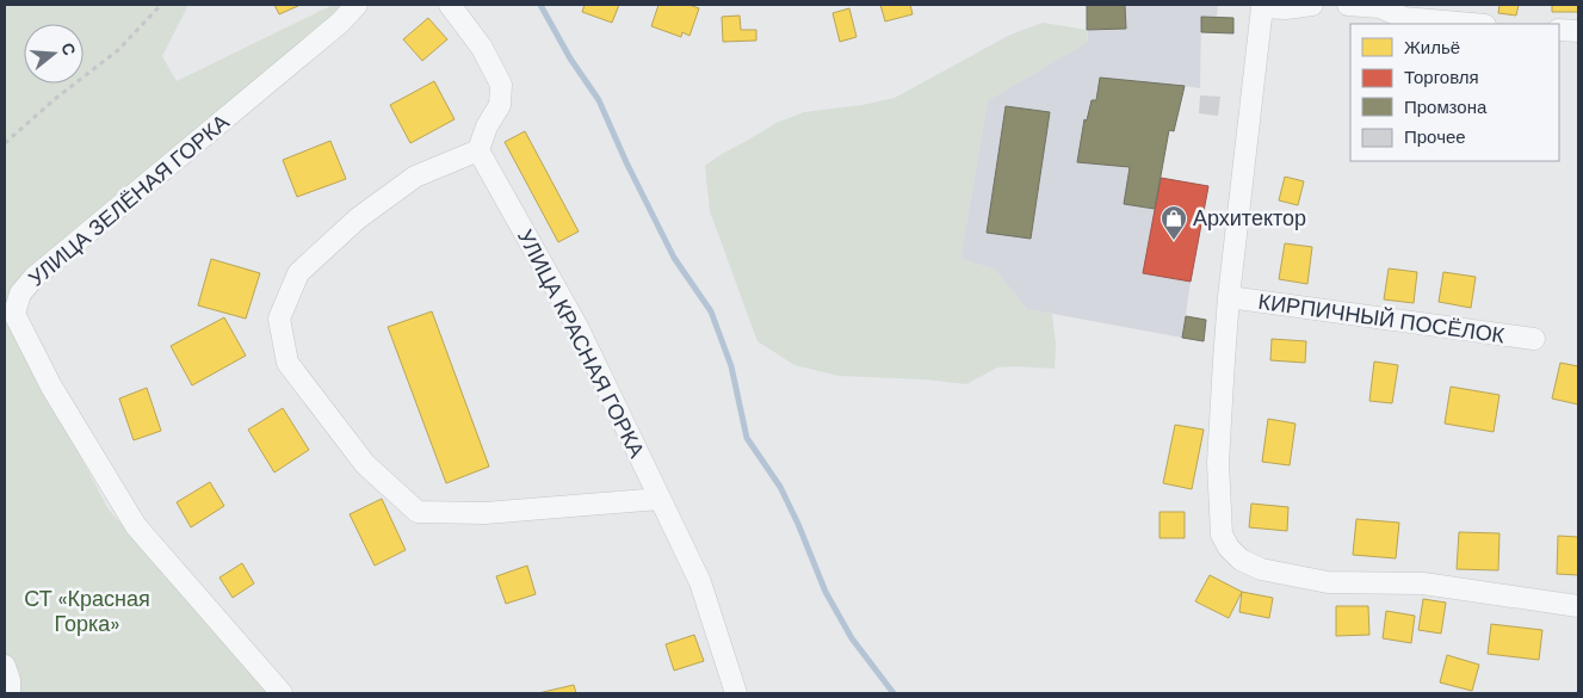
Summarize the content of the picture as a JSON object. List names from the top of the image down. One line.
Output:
{"streets":{"street":["УЛИЦА ЗЕЛЁНАЯ ГОРКА","КИРПИЧНЫЙ ПОСЁЛОК","УЛИЦА КРАСНАЯ ГОРКА"]},"parks":["СТ «Красная Горка»"],"places":{"shop":["Архитектор"]},"legend":["Жильё","Торговля","Промзона","Прочее"],"north":"right"}
